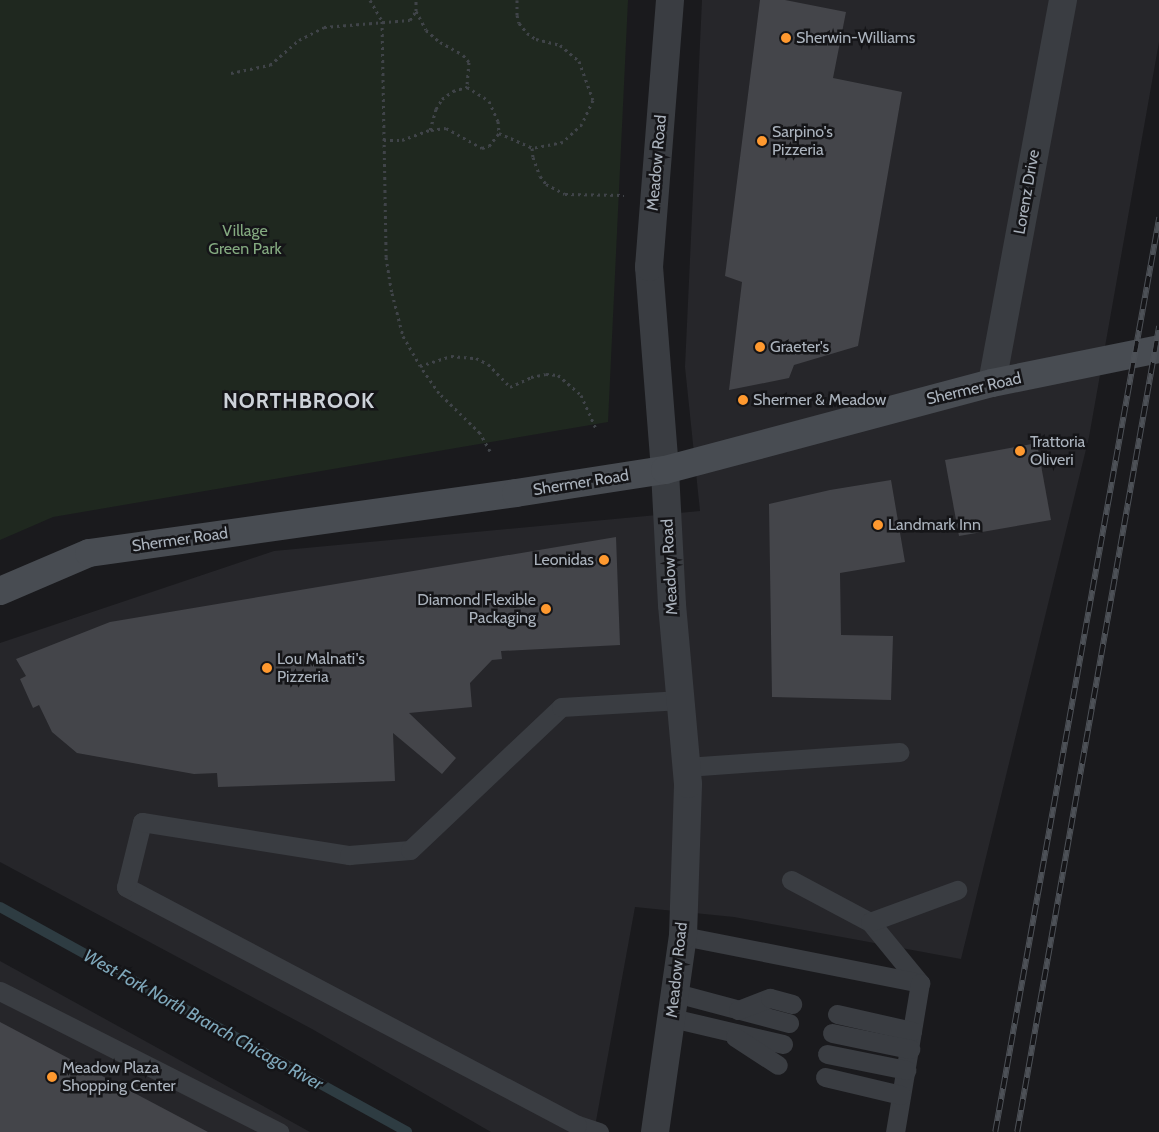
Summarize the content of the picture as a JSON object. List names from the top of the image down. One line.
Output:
{"streets":{"main road":["Shermer Road"],"street":["Meadow Road","Lorenz Drive"]},"crossings":[["Meadow Road","Shermer Road"],["Lorenz Drive","Shermer Road"]],"districts":["NORTHBROOK"],"water":["West Fork North Branch Chicago River"],"parks":["Village Green Park"],"places":["Sherwin-Williams","Sarpino's Pizzeria","Graeter's","Shermer & Meadow","Trattoria Oliveri","Landmark Inn","Leonidas","Diamond Flexible Packaging","Lou Malnati's Pizzeria","Meadow Plaza Shopping Center"]}
